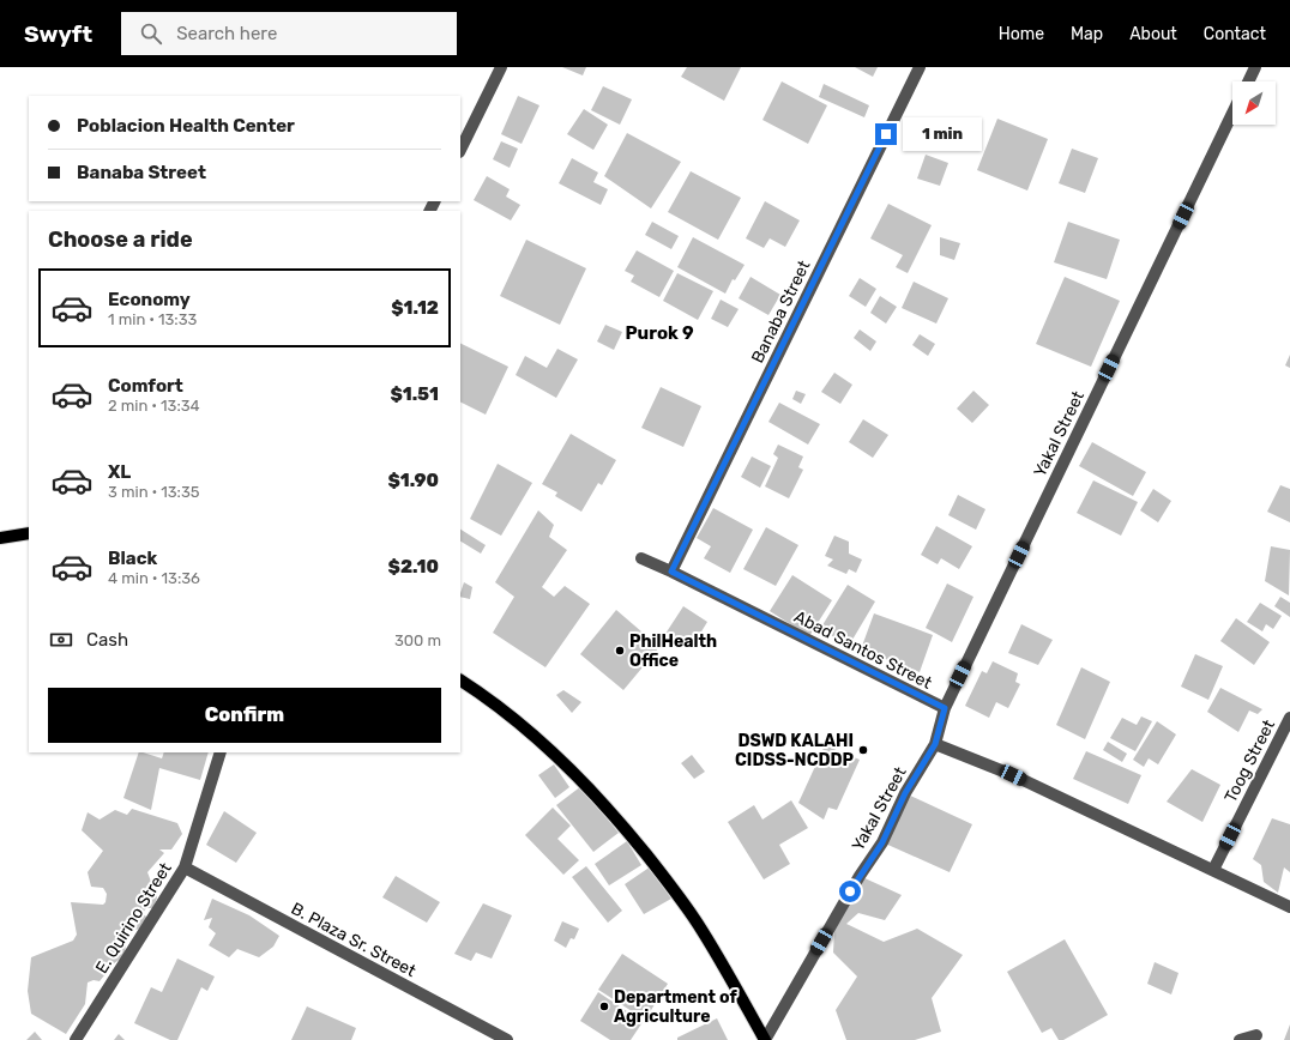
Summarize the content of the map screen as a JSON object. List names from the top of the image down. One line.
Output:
{"streets":{"street":["Banaba Street","Yakal Street","Abad Santos Street","Toog Street","E. Quirino Street","B. Plaza Sr. Street"]},"crossings":[["Banaba Street","Abad Santos Street"],["Yakal Street","Abad Santos Street"],["E. Quirino Street","B. Plaza Sr. Street"]],"districts":["Purok 9"],"places":["PhilHealth Office","DSWD KALAHI CIDSS-NCDDP","Department of Agriculture"],"north":"bottom left","page":{"header":"Swyft","search":"Search here","nav":["Home","Map","About","Contact"],"banner":["Poblacion Health Center","Banaba Street"],"bubble":"1 min","heading":"Choose a ride","list":[{"name":"Economy","note":"1 min · 13:33","value":"$1.12"},{"name":"Comfort","note":"2 min · 13:34","value":"$1.51"},{"name":"XL","note":"3 min · 13:35","value":"$1.90"},{"name":"Black","note":"4 min · 13:36","value":"$2.10"}],"pay":["Cash","300 m"],"buttons":"Confirm"}}
